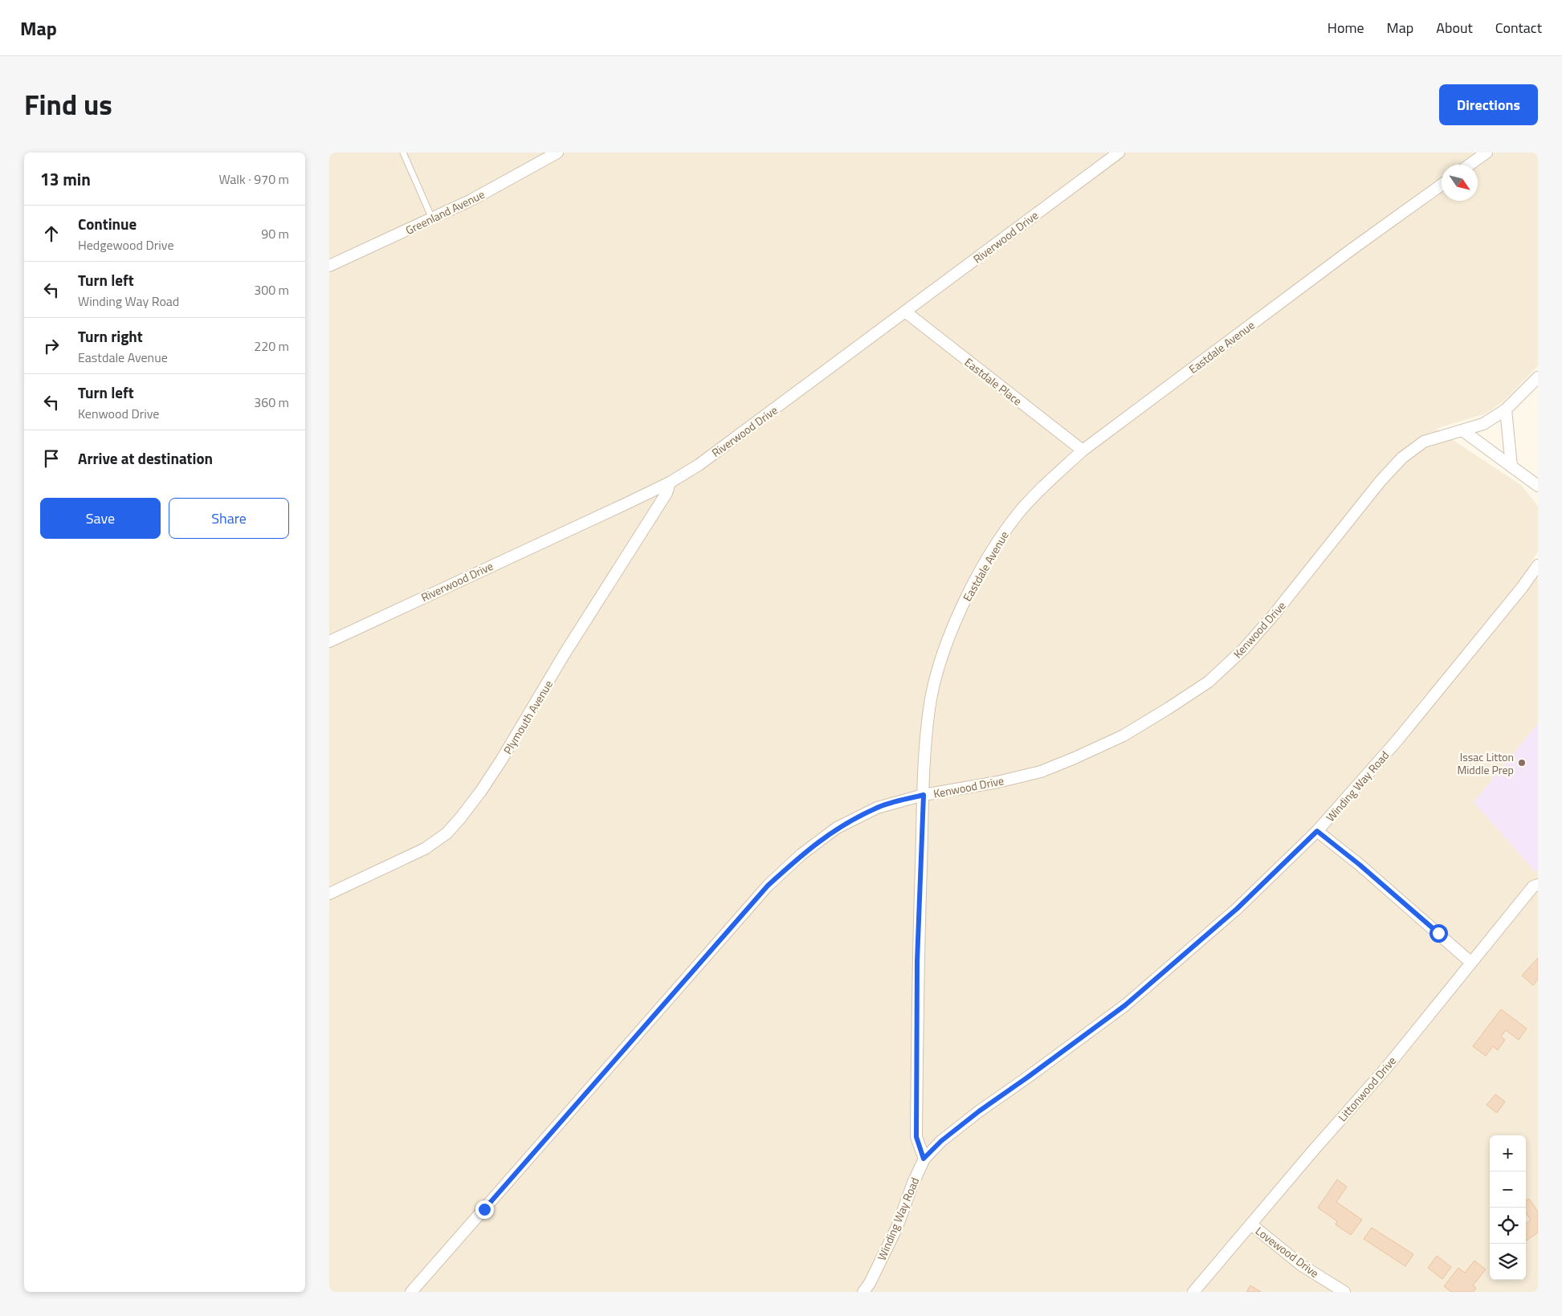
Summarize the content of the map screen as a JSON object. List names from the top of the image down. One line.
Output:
{"streets":{"street":["Greenland Avenue","Riverwood Drive","Eastdale Avenue","Eastdale Place","Kenwood Drive","Plymouth Avenue","Winding Way Road","Littonwood Drive","Lovewood Drive"]},"crossings":[["Riverwood Drive","Eastdale Place"],["Riverwood Drive","Plymouth Avenue"],["Eastdale Avenue","Eastdale Place"],["Eastdale Avenue","Kenwood Drive"],["Eastdale Avenue","Winding Way Road"],["Littonwood Drive","Lovewood Drive"]],"places":["Issac Litton Middle Prep"],"north":"bottom right","page":{"header":"Map","nav":["Home","Map","About","Contact"],"title":"Find us","buttons":["Directions",["Save","Share"]],"heading":["13 min","Walk · 970 m"],"list":[["Continue","Hedgewood Drive","90 m"],["Turn left","Winding Way Road","300 m"],["Turn right","Eastdale Avenue","220 m"],["Turn left","Kenwood Drive","360 m"],"Arrive at destination"],"map_buttons":["+","−"]}}
